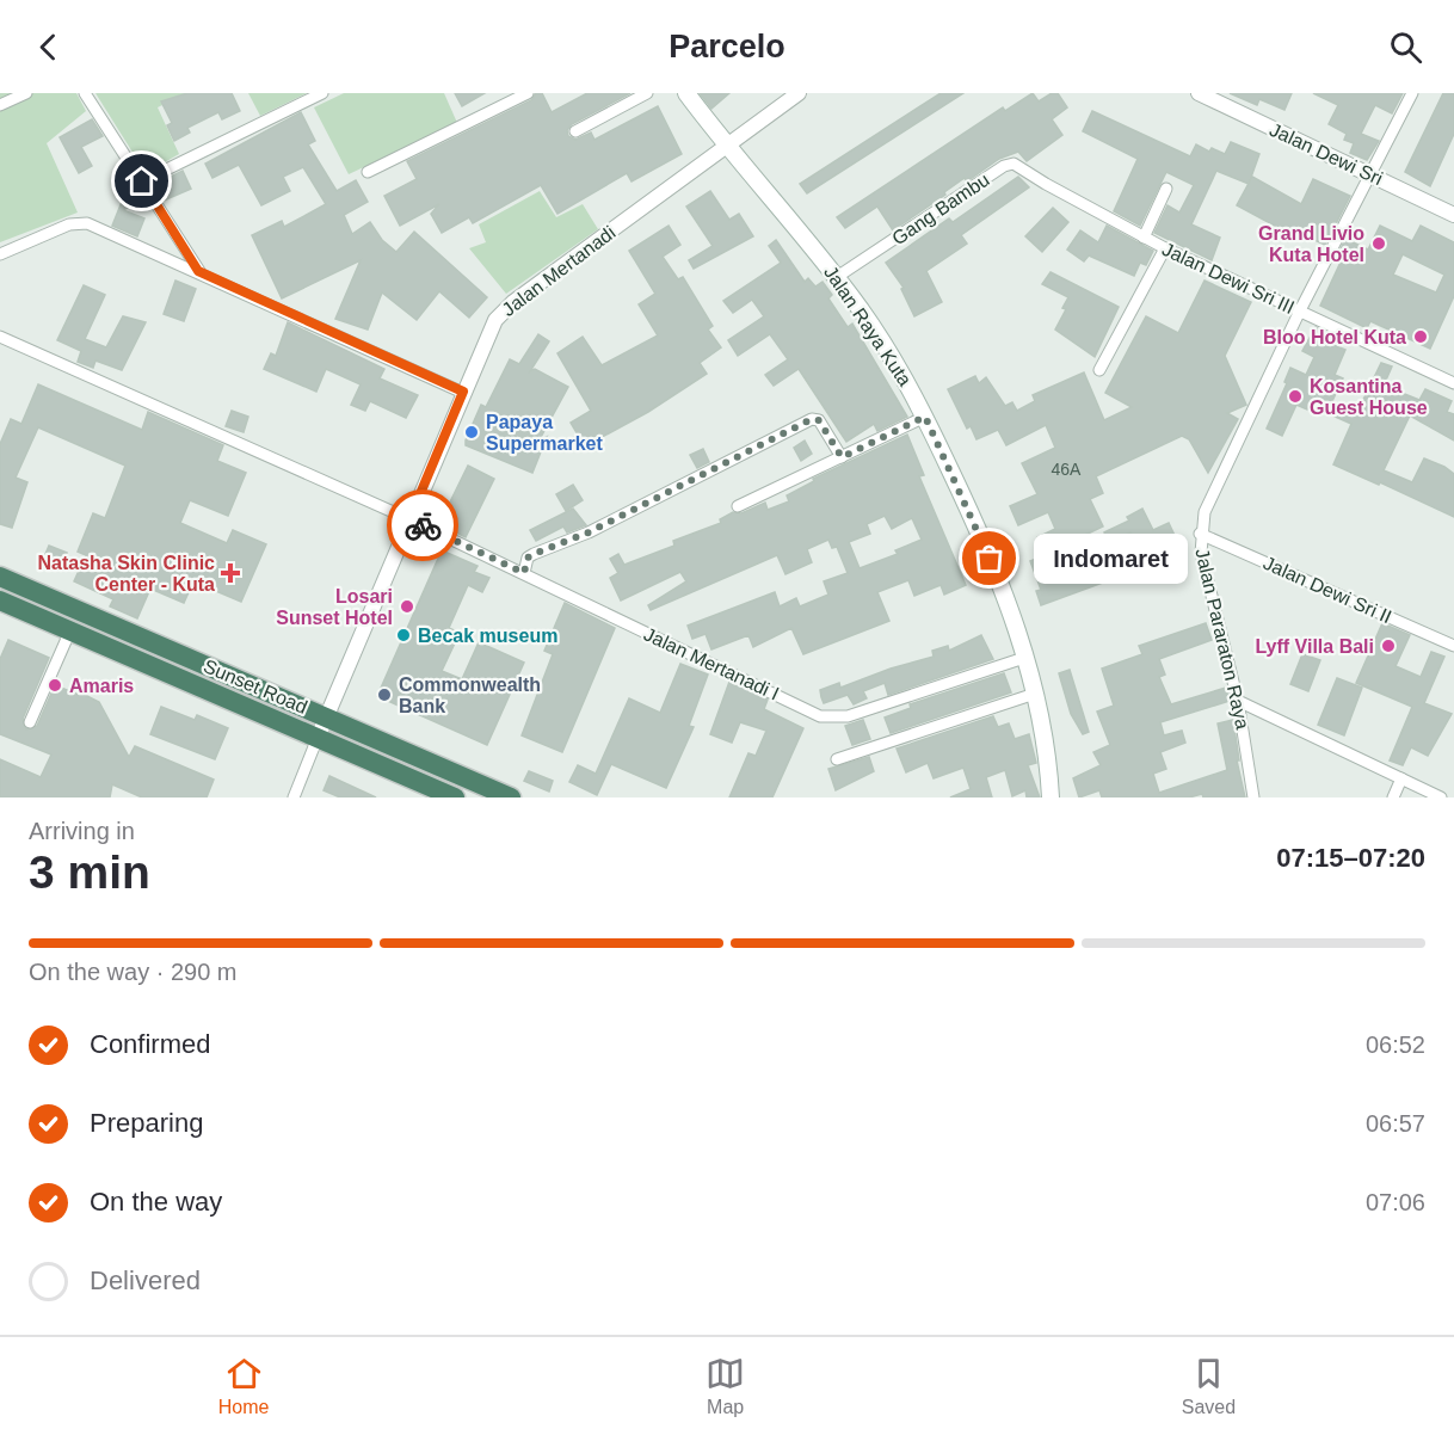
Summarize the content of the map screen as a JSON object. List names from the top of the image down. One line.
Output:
{"streets":{"highway":["Sunset Road"],"main road":["Jalan Raya Kuta"],"street":["Jalan Dewi Sri","Gang Bambu","Jalan Mertanadi","Jalan Dewi Sri III","Jalan Dewi Sri II","Jalan Pararaton Raya","Jalan Mertanadi I"]},"crossings":[["Jalan Dewi Sri","Jalan Pararaton Raya"],["Gang Bambu","Jalan Dewi Sri III"],["Gang Bambu","Jalan Raya Kuta"],["Jalan Mertanadi","Jalan Raya Kuta"],["Jalan Mertanadi","Jalan Mertanadi I"],["Jalan Mertanadi","Sunset Road"],["Jalan Dewi Sri III","Jalan Pararaton Raya"],["Jalan Raya Kuta","Jalan Mertanadi I"],["Jalan Dewi Sri II","Jalan Pararaton Raya"]],"places":{"other":["Grand Livio Kuta Hotel","Bloo Hotel Kuta","Kosantina Guest House","Papaya Supermarket","Indomaret","Losari Sunset Hotel","Becak museum","Lyff Villa Bali","Amaris","Commonwealth Bank"],"health":["Natasha Skin Clinic Center - Kuta"]},"house_numbers":["46A"],"page":{"header":"Parcelo","bubble":"Indomaret","heading":["3 min","Arriving in","07:15–07:20"],"bar":"On the way · 290 m","list":[["Confirmed","06:52"],["Preparing","06:57"],["On the way","07:06"],"Delivered"],"tabs":["Home","Map","Saved"]}}
